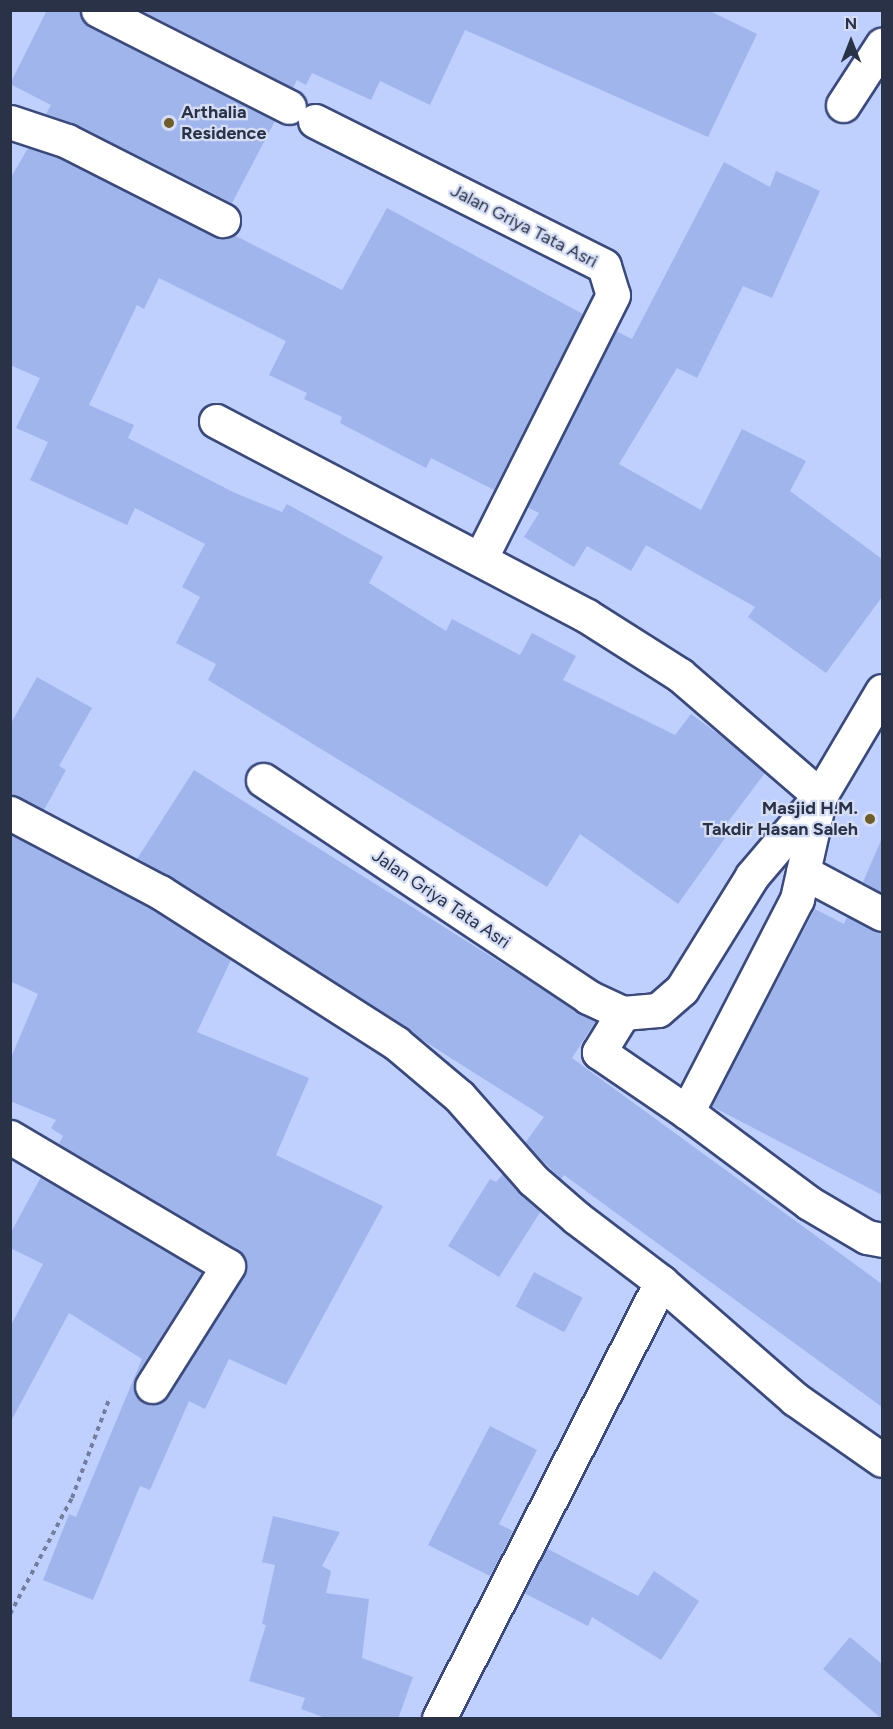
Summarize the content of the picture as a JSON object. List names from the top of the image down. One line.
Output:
{"streets":{"street":["Jalan Griya Tata Asri"]},"places":["Arthalia Residence","Masjid H.M. Takdir Hasan Saleh"],"north":"top"}
